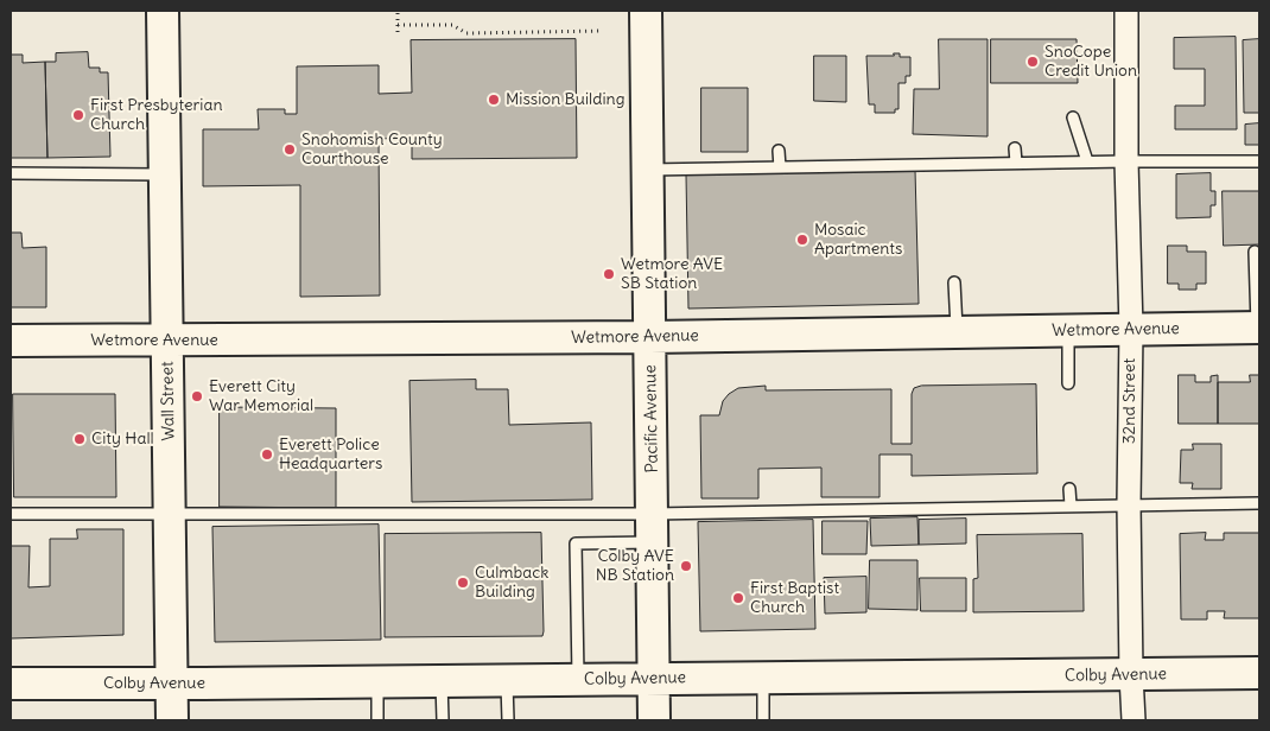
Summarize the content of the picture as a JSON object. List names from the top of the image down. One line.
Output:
{"streets":{"street":["Wetmore Avenue","Wall Street","32nd Street","Pacific Avenue","Colby Avenue"]},"crossings":[["Wetmore Avenue","Wall Street"],["Wetmore Avenue","32nd Street"],["Wetmore Avenue","Pacific Avenue"],["Wall Street","Colby Avenue"],["32nd Street","Colby Avenue"],["Pacific Avenue","Colby Avenue"]],"places":["SnoCope Credit Union","Mission Building","First Presbyterian Church","Snohomish County Courthouse","Mosaic Apartments","Wetmore AVE SB Station","Everett City War Memorial","City Hall","Everett Police Headquarters","Colby AVE NB Station","Culmback Building","First Baptist Church"]}
